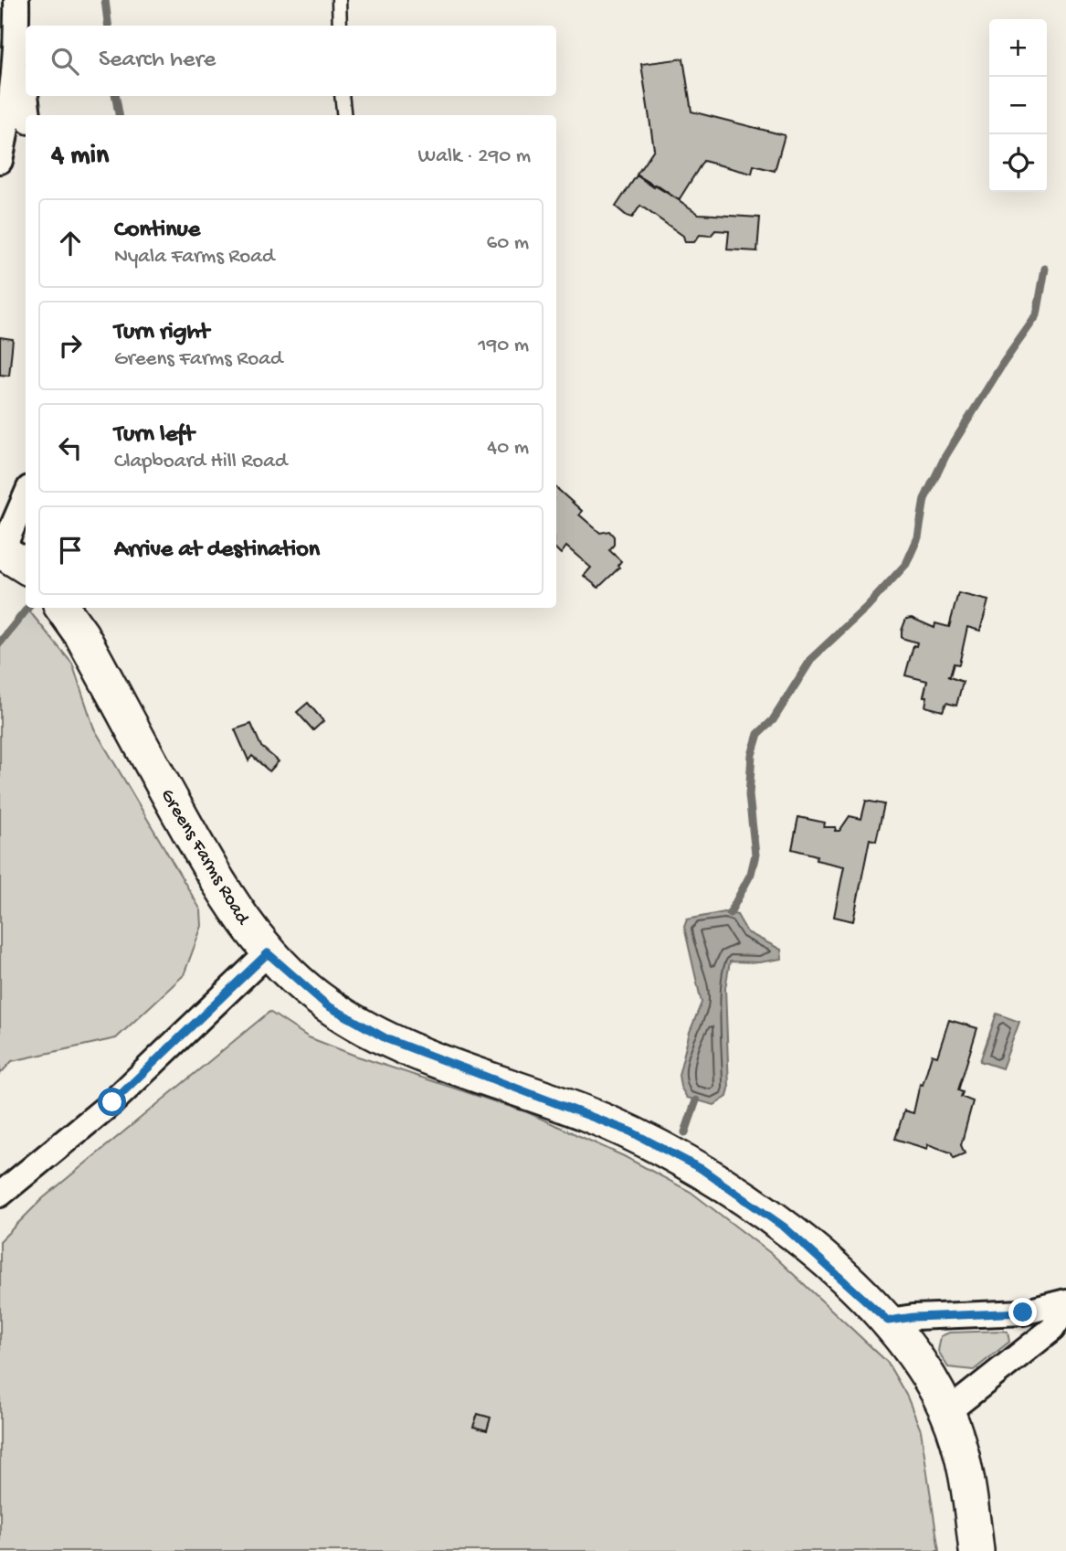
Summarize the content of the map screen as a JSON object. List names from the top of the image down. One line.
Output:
{"streets":{"street":["Greens Farms Road"]},"page":{"map_buttons":["+","−"],"search":"Search here","heading":["4 min","Walk · 290 m"],"list":[["Continue","Nyala Farms Road","60 m"],["Turn right","Greens Farms Road","190 m"],["Turn left","Clapboard Hill Road","40 m"],"Arrive at destination"]}}
